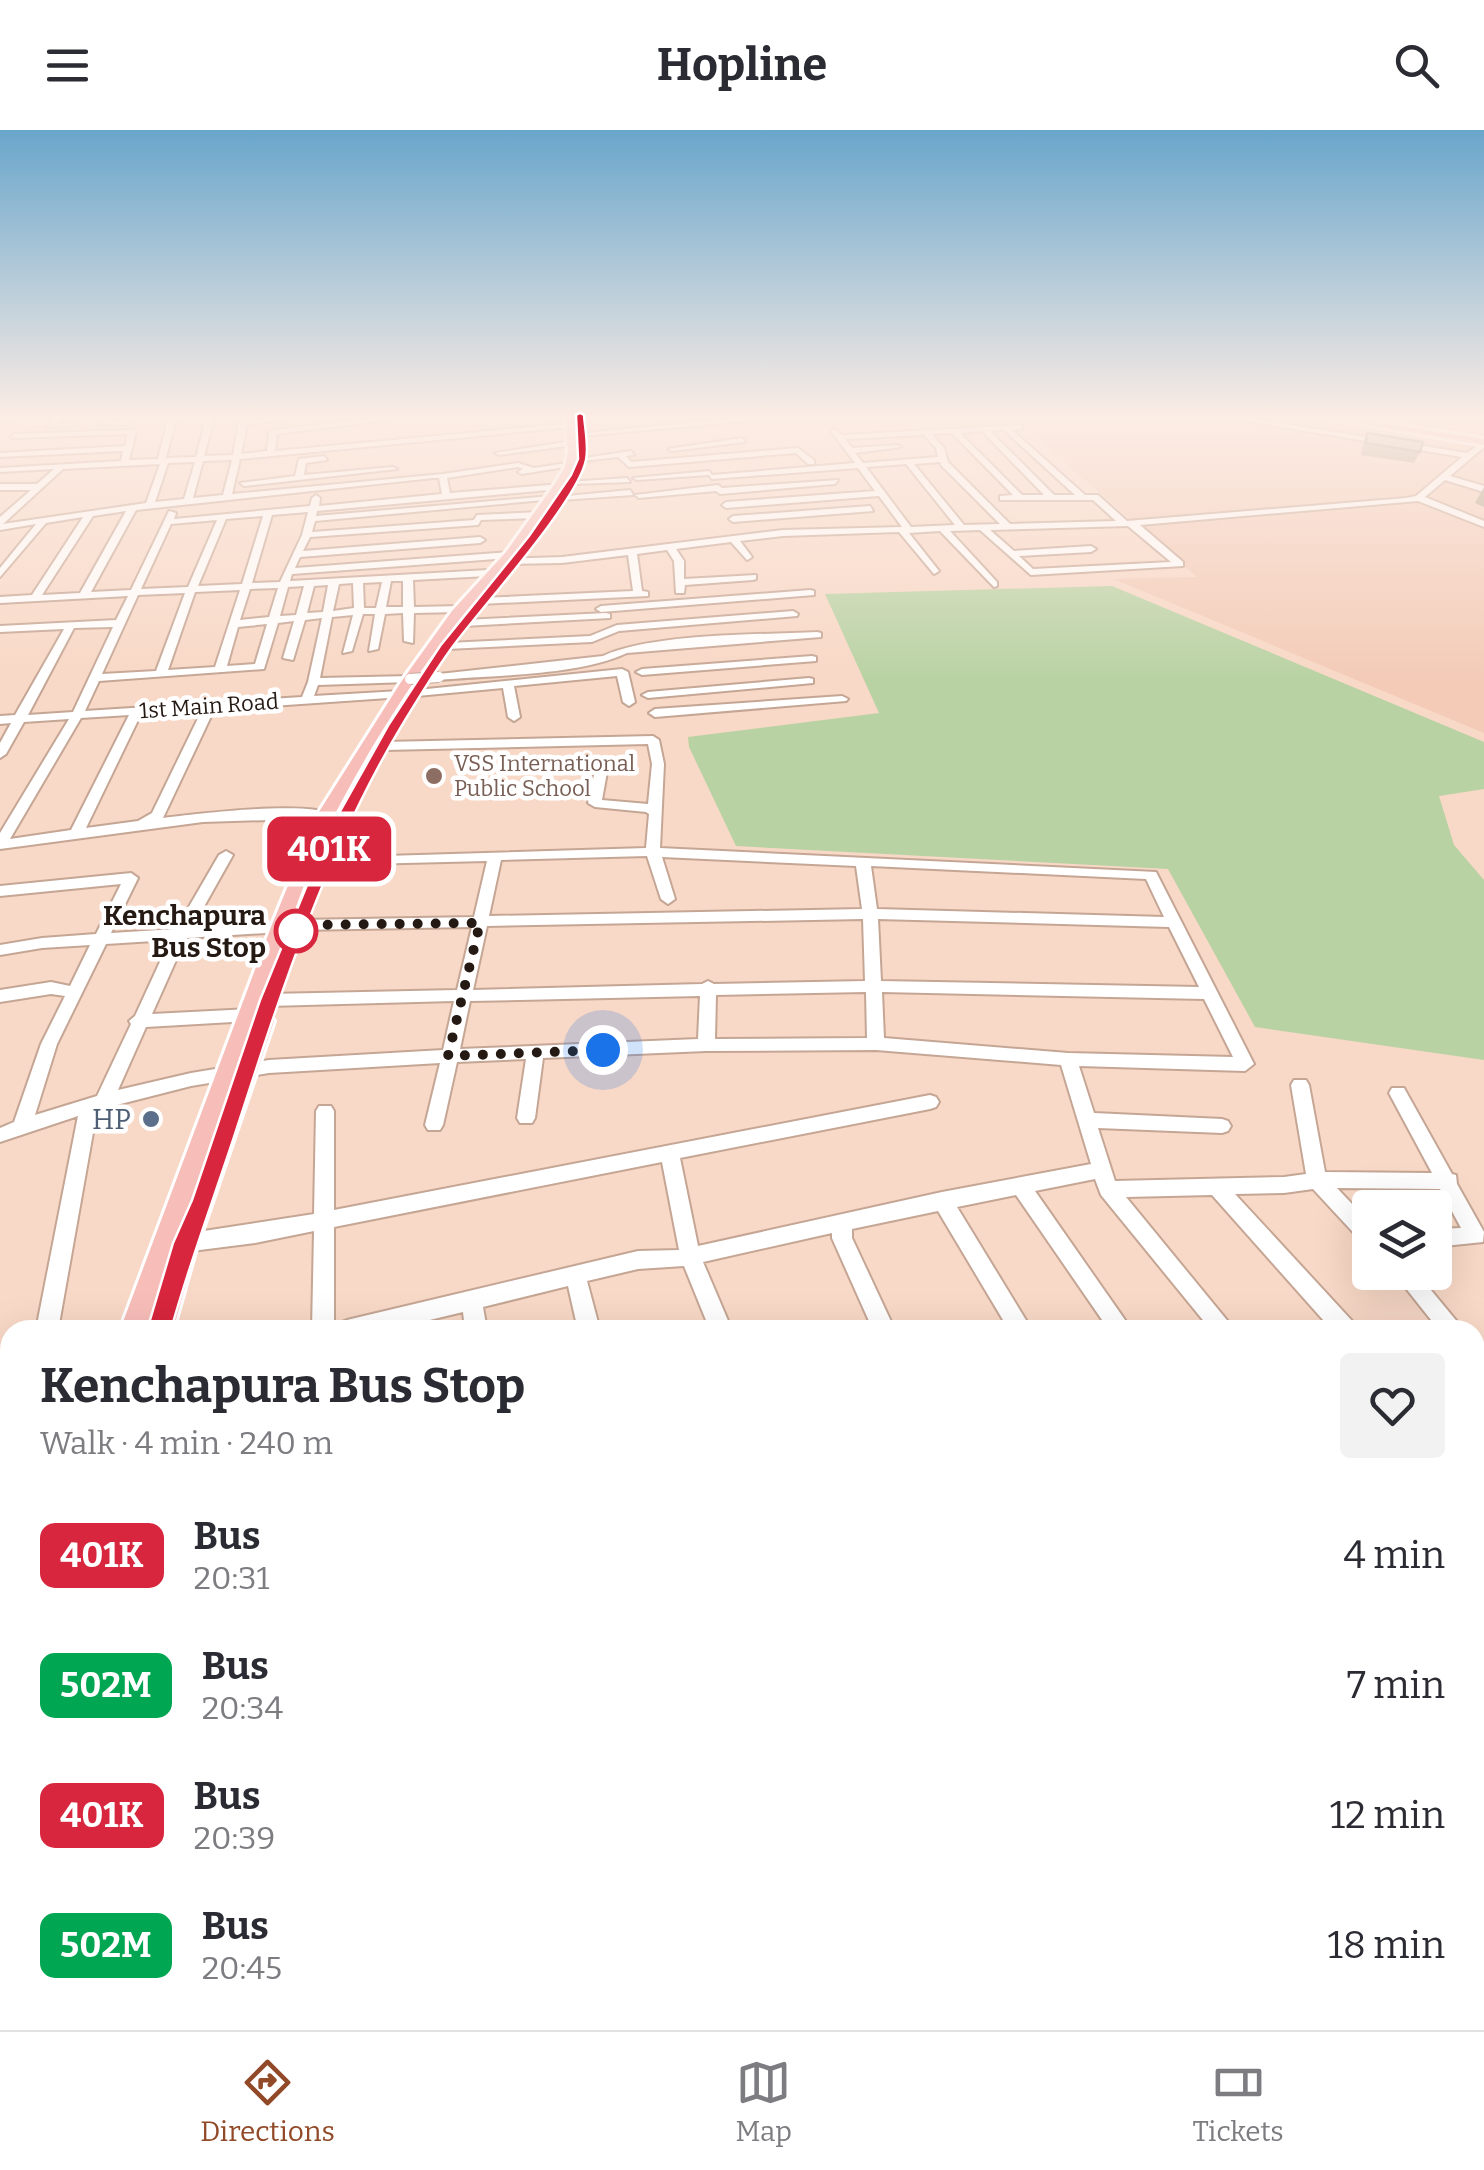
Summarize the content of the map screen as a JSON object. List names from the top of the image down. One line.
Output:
{"streets":{"street":["1st Main Road"]},"places":["VSS International Public School","Kenchapura Bus Stop","HP"],"lines":["bus line 401K"],"page":{"header":"Hopline","on_map":"401K","heading":["Kenchapura Bus Stop","Walk · 4 min · 240 m"],"list":[{"mark":"401K","name":"Bus","note":"20:31","value":"4 min"},{"mark":"502M","name":"Bus","note":"20:34","value":"7 min"},{"mark":"401K","name":"Bus","note":"20:39","value":"12 min"},{"mark":"502M","name":"Bus","note":"20:45","value":"18 min"}],"tabs":["Directions","Map","Tickets"]}}
